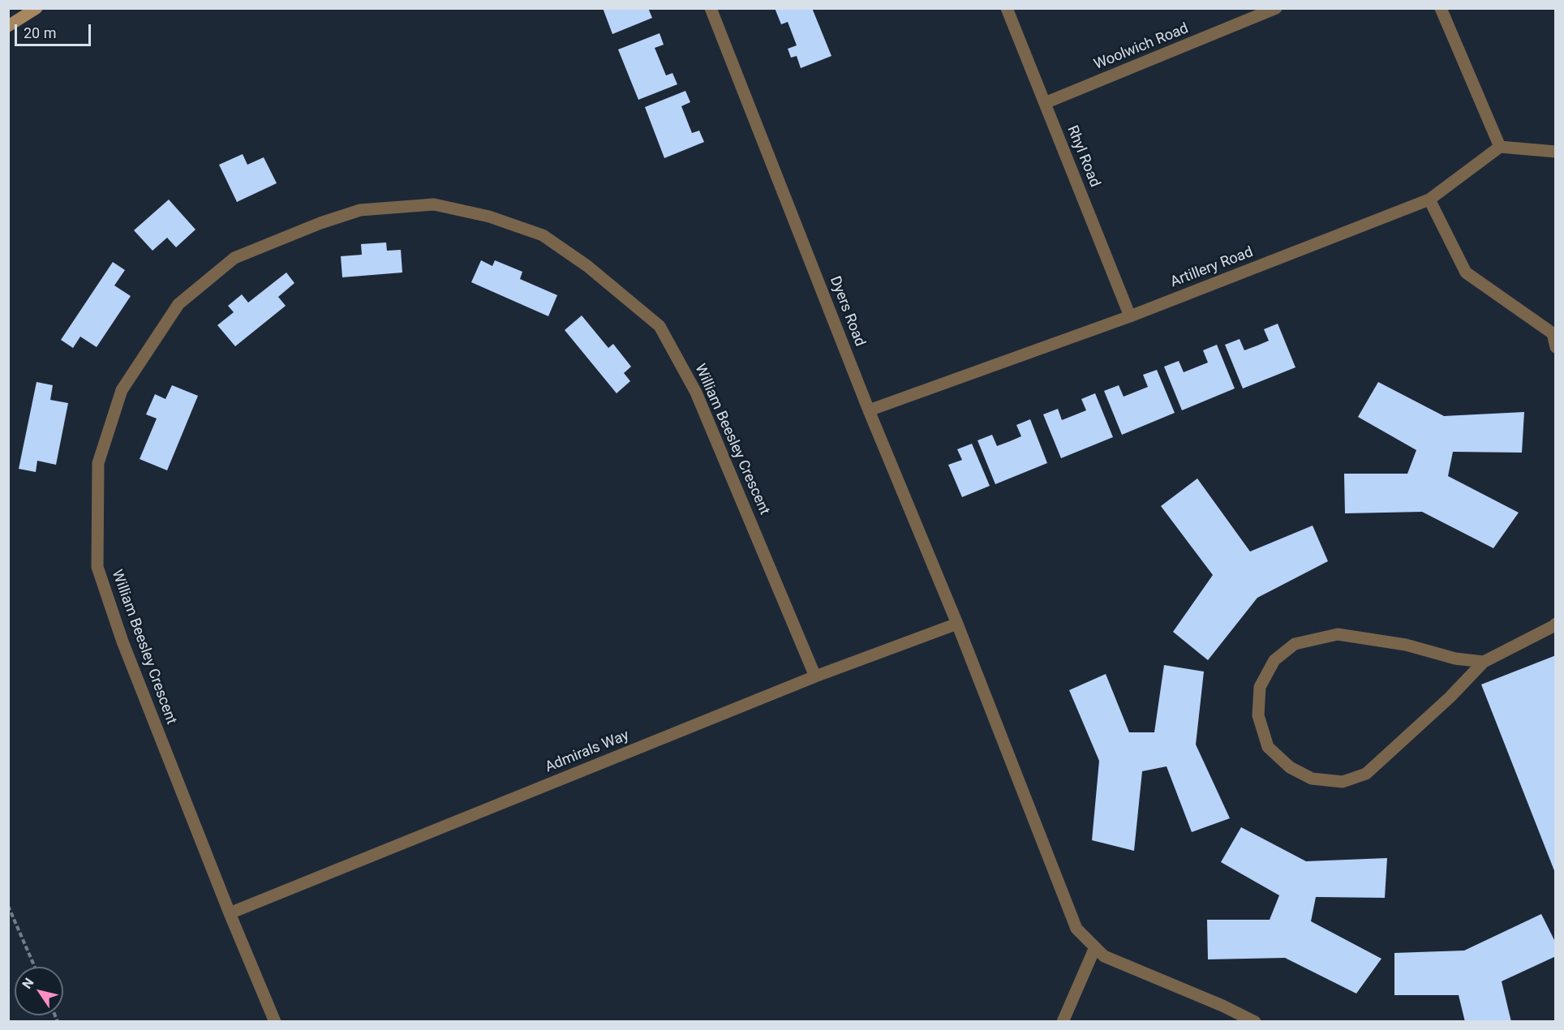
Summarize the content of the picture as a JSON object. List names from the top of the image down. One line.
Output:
{"streets":{"lane":["Woolwich Road","Rhyl Road","Artillery Road","Dyers Road","William Beesley Crescent","Admirals Way"]},"crossings":[["Woolwich Road","Rhyl Road"],["Rhyl Road","Artillery Road"],["Artillery Road","Dyers Road"],["Dyers Road","Admirals Way"],["William Beesley Crescent","Admirals Way"]],"scale_bar":"20 m","north":"top left"}
